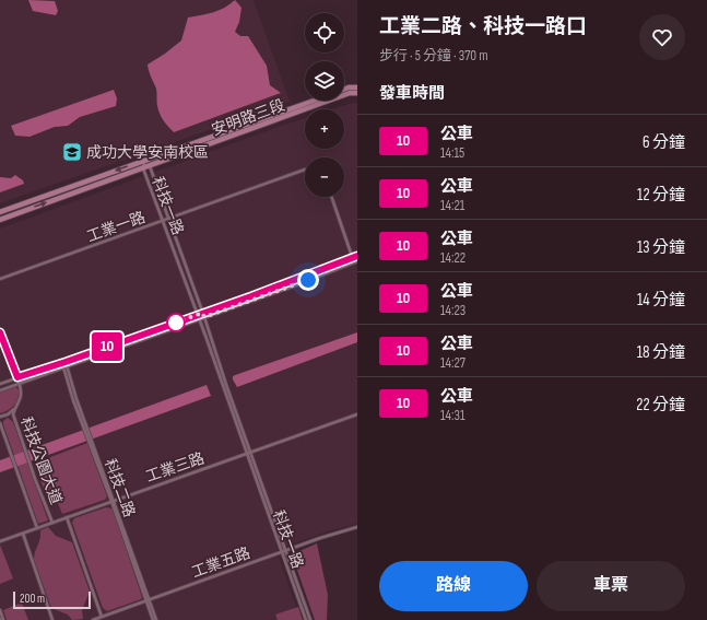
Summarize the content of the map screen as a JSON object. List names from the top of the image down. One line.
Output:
{"streets":{"main road":["安明路三段"],"street":["科技一路","工業一路","科技公園大道","工業三路","科技二路","工業五路"]},"crossings":[["安明路三段","科技一路"],["科技一路","工業一路"],["科技一路","工業三路"],["科技一路","工業五路"],["科技公園大道","工業三路"],["科技公園大道","工業五路"],["工業三路","科技二路"],["科技二路","工業五路"]],"places":{"school or university":["成功大學安南校區"]},"lines":["bus line 10"],"scale_bar":"200 m","page":{"on_map":"10","heading":[["工業二路、科技一路口","步行 · 5 分鐘 · 370 m"],"發車時間"],"map_buttons":["+","−"],"list":[{"mark":"10","name":"公車","note":"14:15","value":"6 分鐘"},{"mark":"10","name":"公車","note":"14:21","value":"12 分鐘"},{"mark":"10","name":"公車","note":"14:22","value":"13 分鐘"},{"mark":"10","name":"公車","note":"14:23","value":"14 分鐘"},{"mark":"10","name":"公車","note":"14:27","value":"18 分鐘"},{"mark":"10","name":"公車","note":"14:31","value":"22 分鐘"}],"buttons":["路線","車票"],"scale":"200 m"}}
